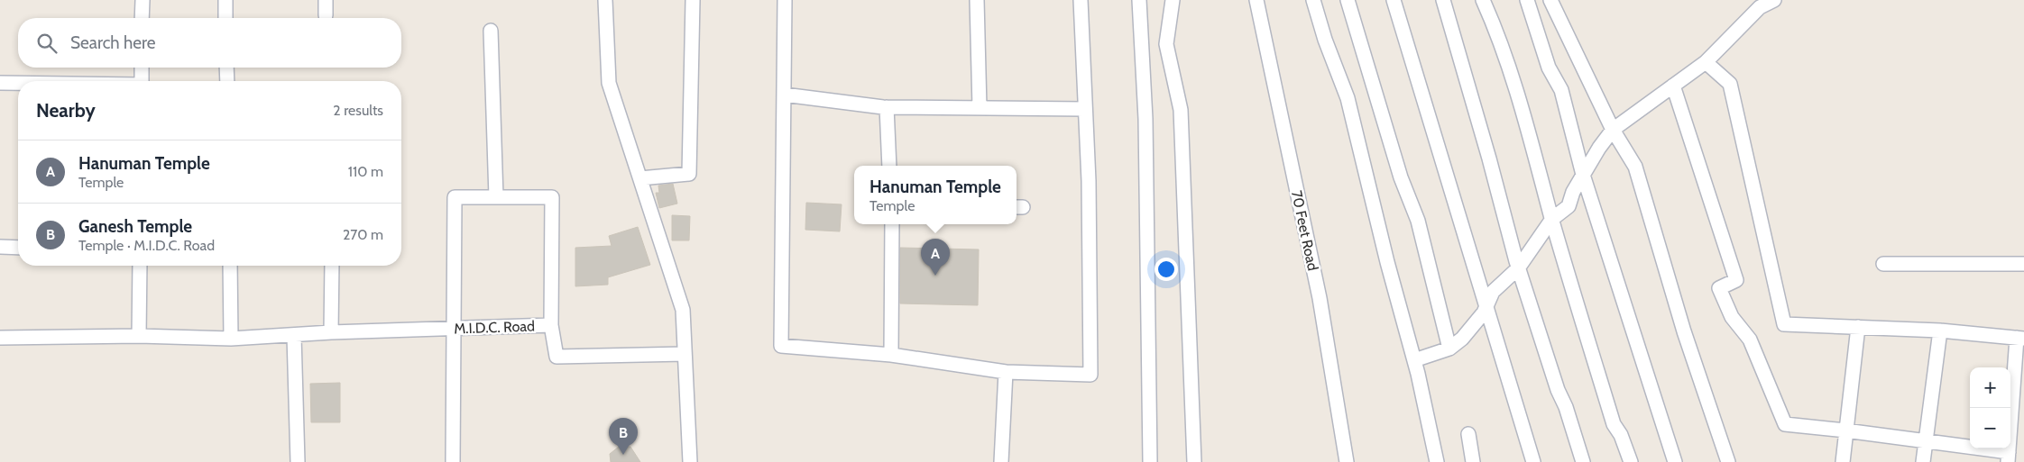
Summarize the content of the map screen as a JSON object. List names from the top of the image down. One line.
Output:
{"streets":{"street":["70 Feet Road","M.I.D.C. Road"]},"page":{"search":"Search here","heading":["Nearby","2 results"],"list":[{"mark":"A","name":"Hanuman Temple","note":"Temple","value":"110 m"},{"mark":"B","name":"Ganesh Temple","note":"Temple · M.I.D.C. Road","value":"270 m"}],"popup":["Hanuman Temple","Temple"],"pins":["A","B"],"map_buttons":["+","−"]}}
